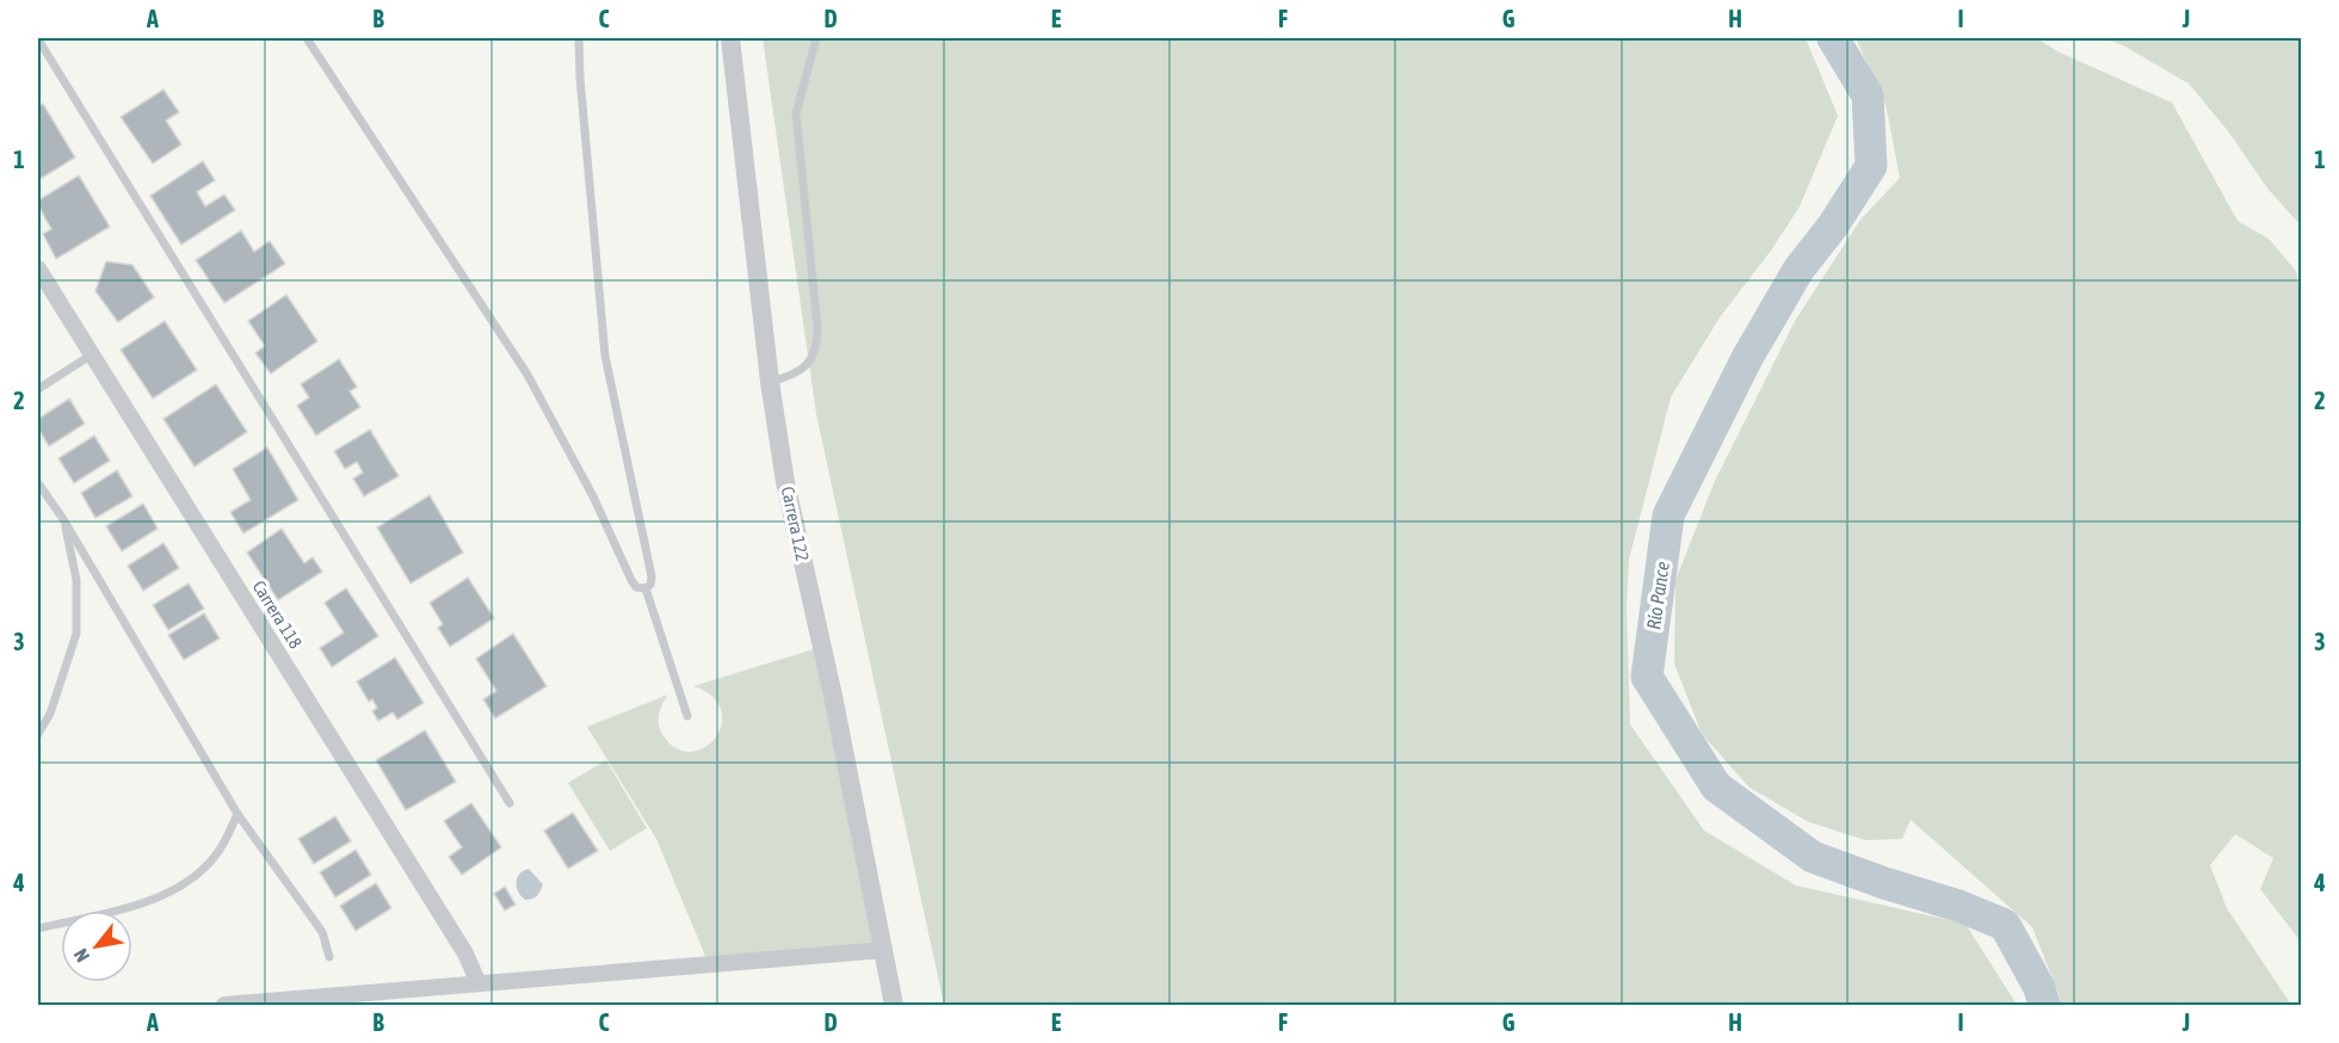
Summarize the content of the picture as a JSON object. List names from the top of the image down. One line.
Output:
{"streets":{"street":["Carrera 122","Carrera 118"]},"water":["Río Pance"],"north":"bottom left","grid":{"columns":["A","B","C","D","E","F","G","H","I","J"],"rows":["1","2","3","4"]}}
